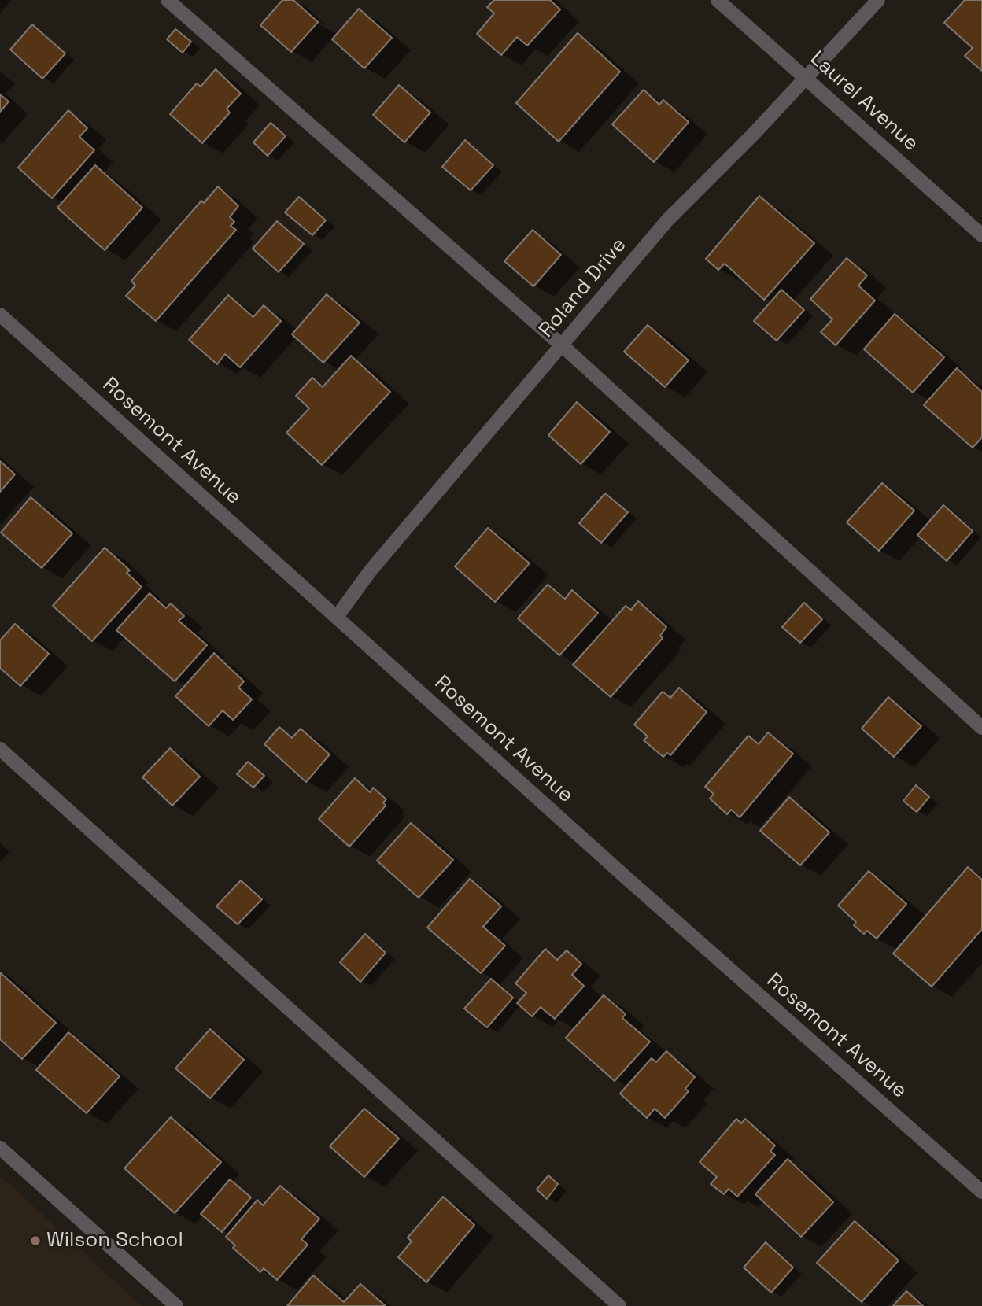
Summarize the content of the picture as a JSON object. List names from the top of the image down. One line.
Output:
{"streets":{"street":["Laurel Avenue","Roland Drive","Rosemont Avenue"]},"crossings":[["Laurel Avenue","Roland Drive"],["Roland Drive","Rosemont Avenue"]],"places":["Wilson School"]}
